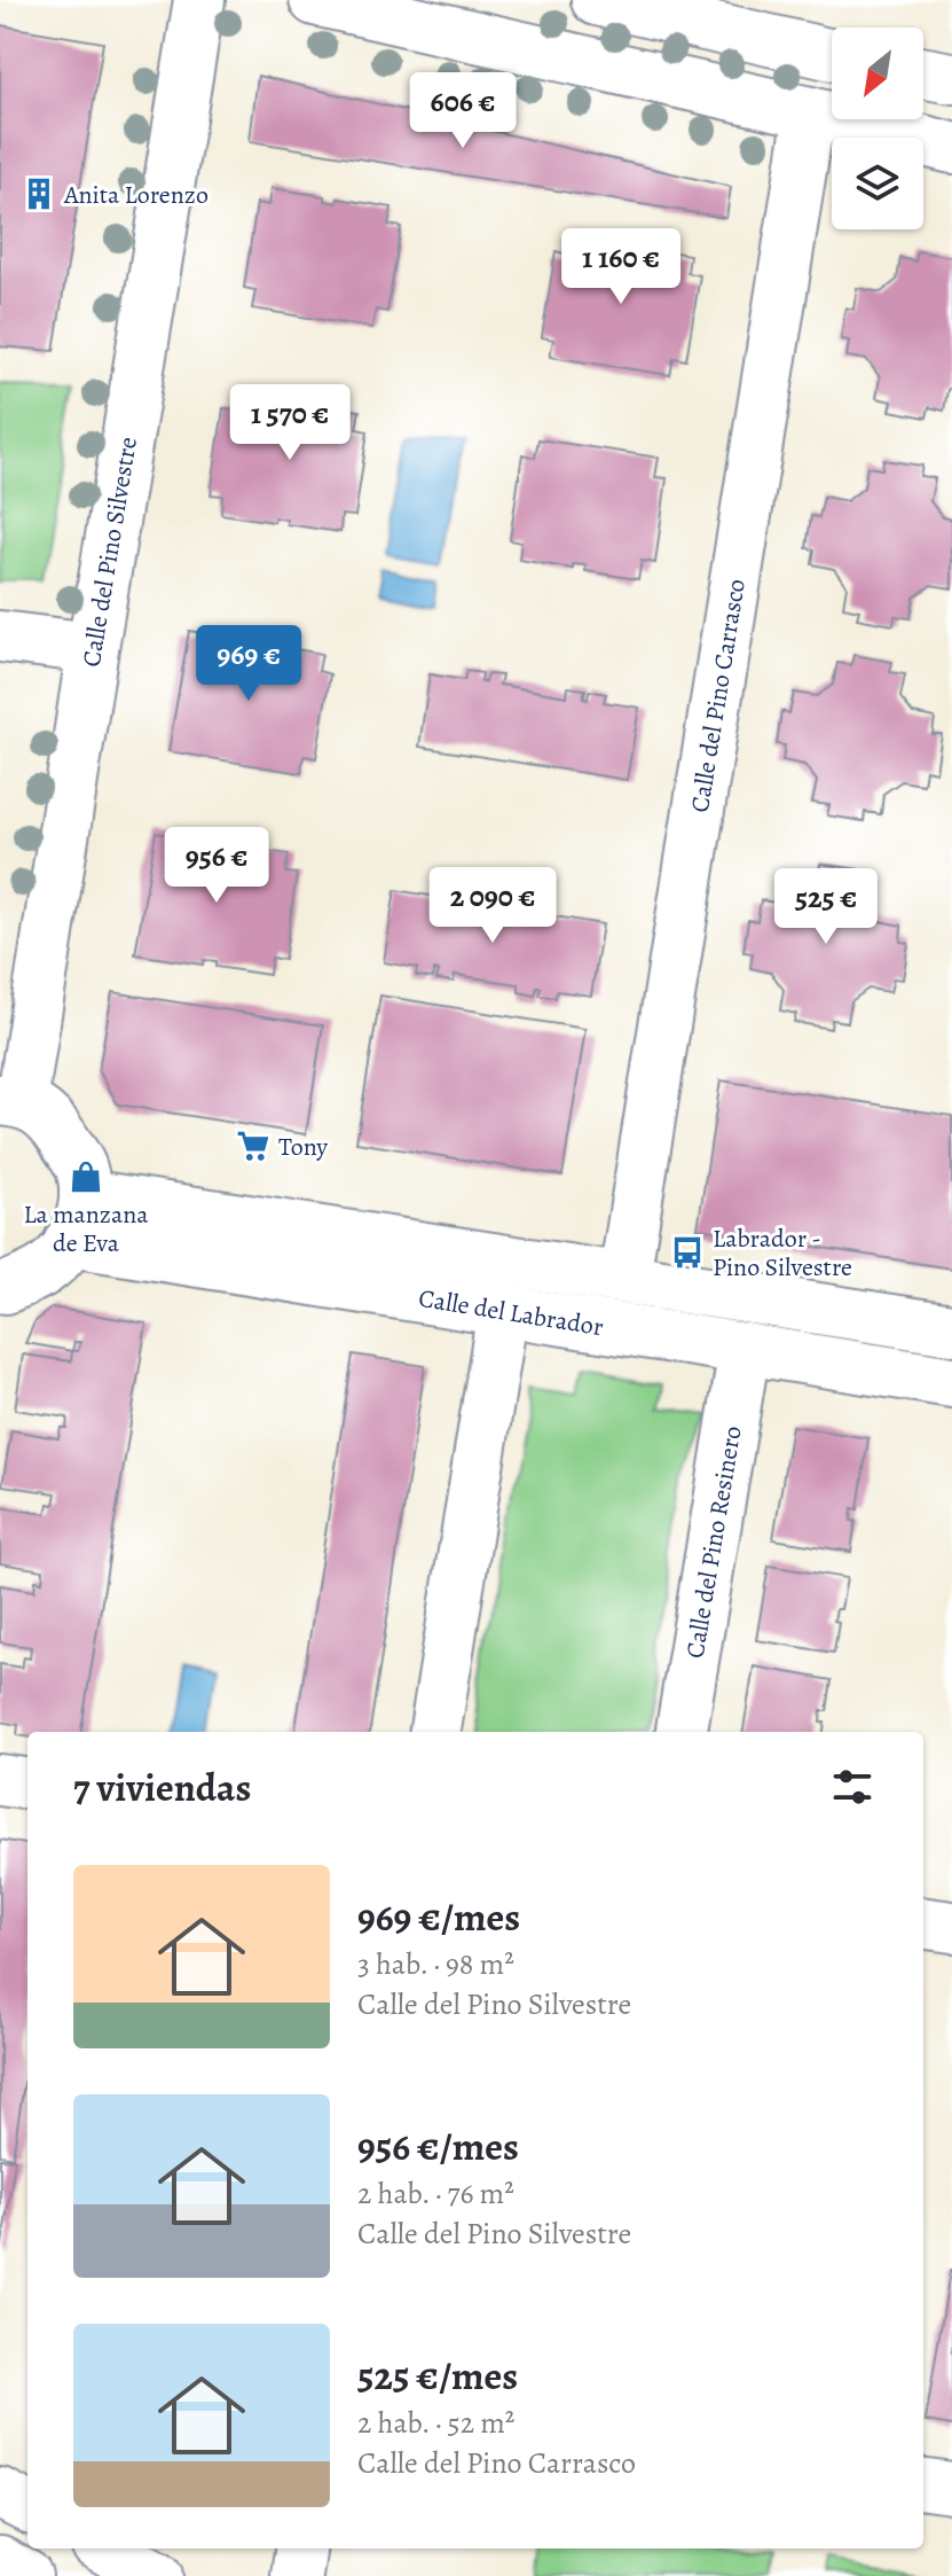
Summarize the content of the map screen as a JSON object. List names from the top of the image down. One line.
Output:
{"streets":{"street":["Calle del Pino Silvestre","Calle del Pino Carrasco","Calle del Labrador","Calle del Pino Resinero"]},"crossings":[["Calle del Pino Carrasco","Calle del Labrador"],["Calle del Labrador","Calle del Pino Resinero"]],"places":{"building":["Anita Lorenzo"],"supermarket":["Tony"],"shop":["La manzana de Eva"],"bus stop":["Labrador - Pino Silvestre"]},"north":"bottom left","page":{"price":["606 €","1 160 €","1 570 €","969 €","956 €","2 090 €","525 €"],"heading":"7 viviendas","list":[{"name":"969 €/mes","note":"3 hab. · 98 m² · Calle del Pino Silvestre"},{"name":"956 €/mes","note":"2 hab. · 76 m² · Calle del Pino Silvestre"},{"name":"525 €/mes","note":"2 hab. · 52 m² · Calle del Pino Carrasco"}]}}
